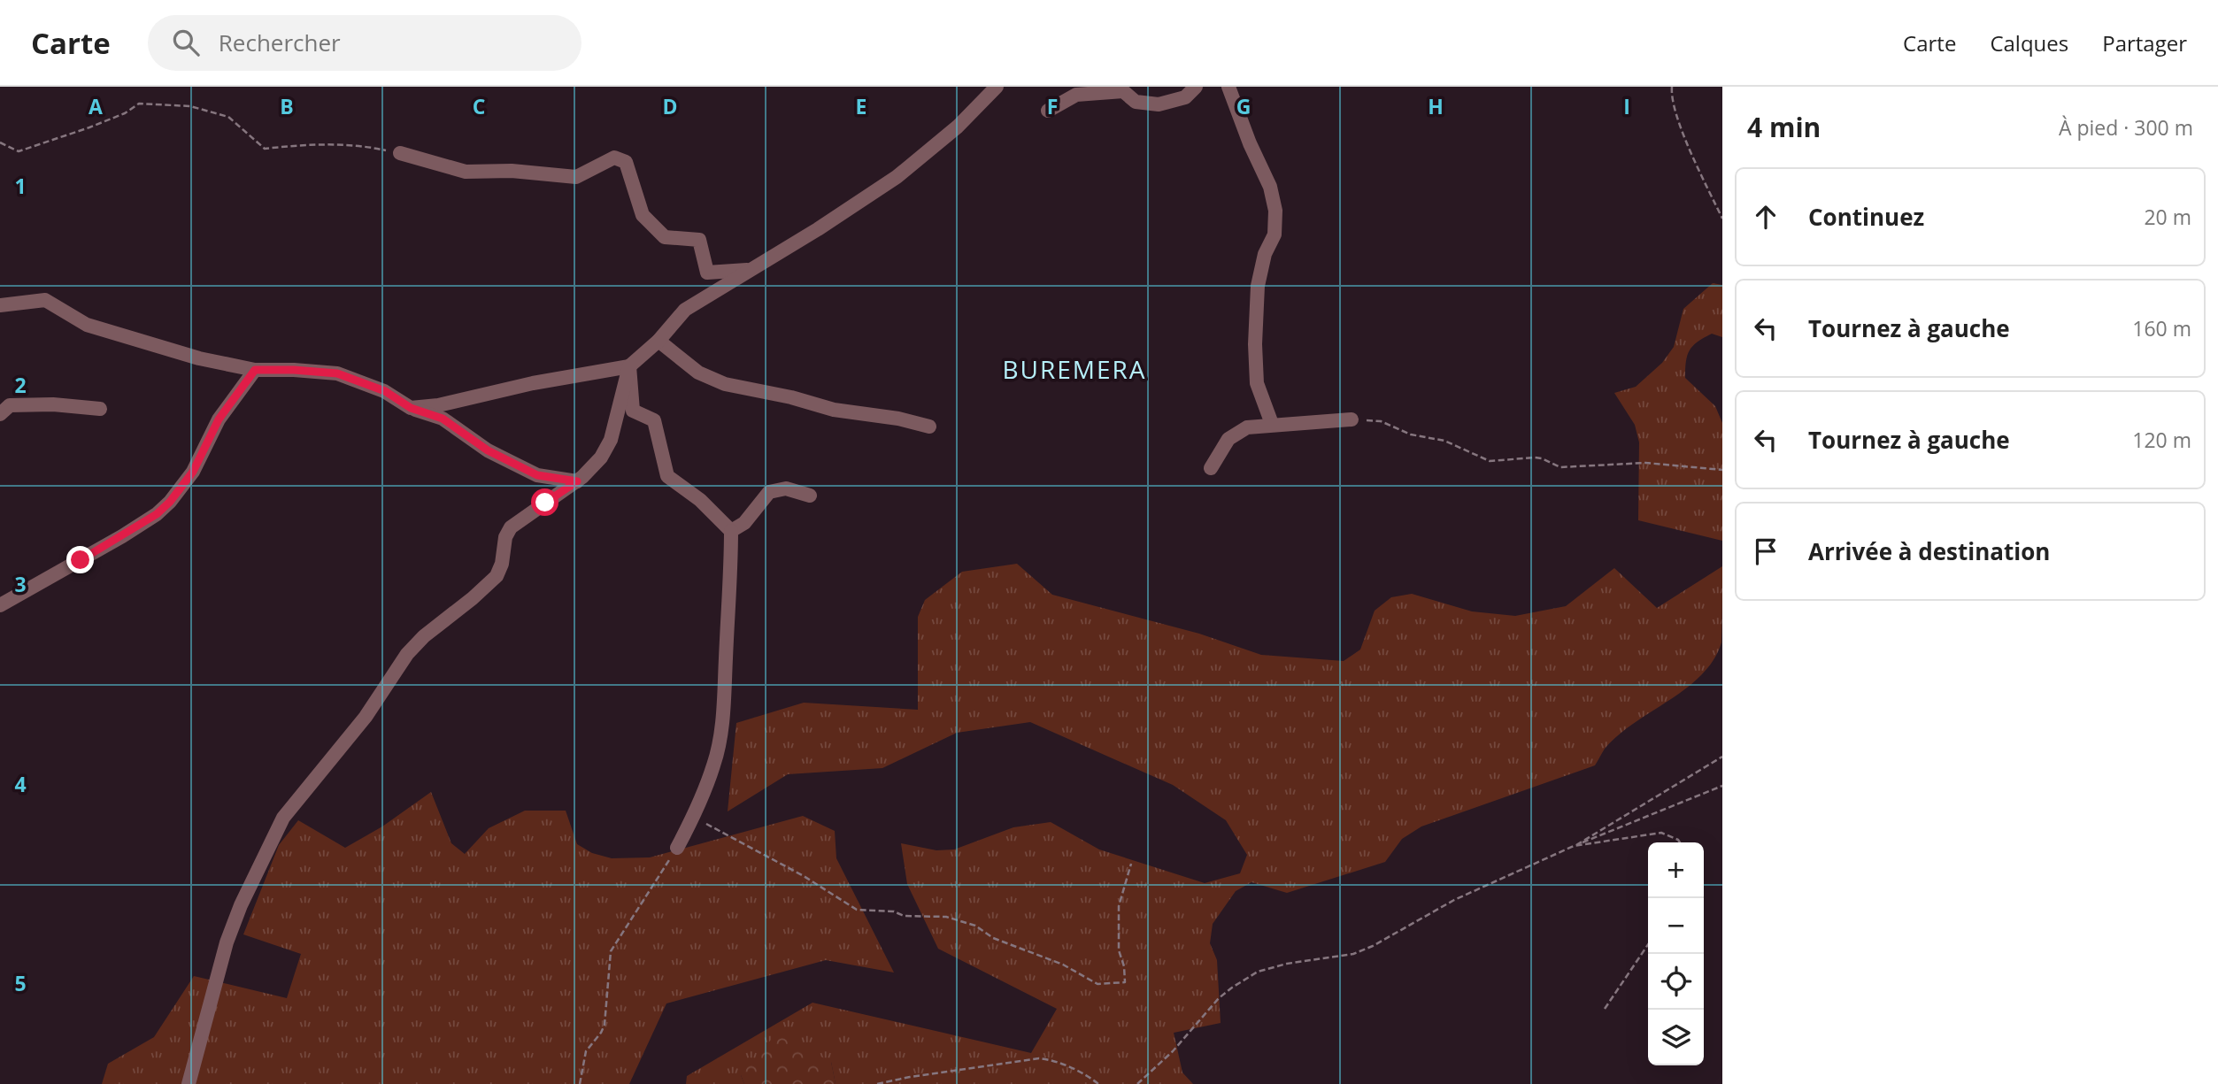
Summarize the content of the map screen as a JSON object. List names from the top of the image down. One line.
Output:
{"districts":["BUREMERA"],"page":{"header":"Carte","search":"Rechercher","nav":["Carte","Calques","Partager"],"heading":["4 min","À pied · 300 m"],"list":[["Continuez","20 m"],["Tournez à gauche","160 m"],["Tournez à gauche","120 m"],"Arrivée à destination"],"map_buttons":["+","−"]},"grid":{"columns":["A","B","C","D","E","F","G","H","I"],"rows":["1","2","3","4","5"]}}
